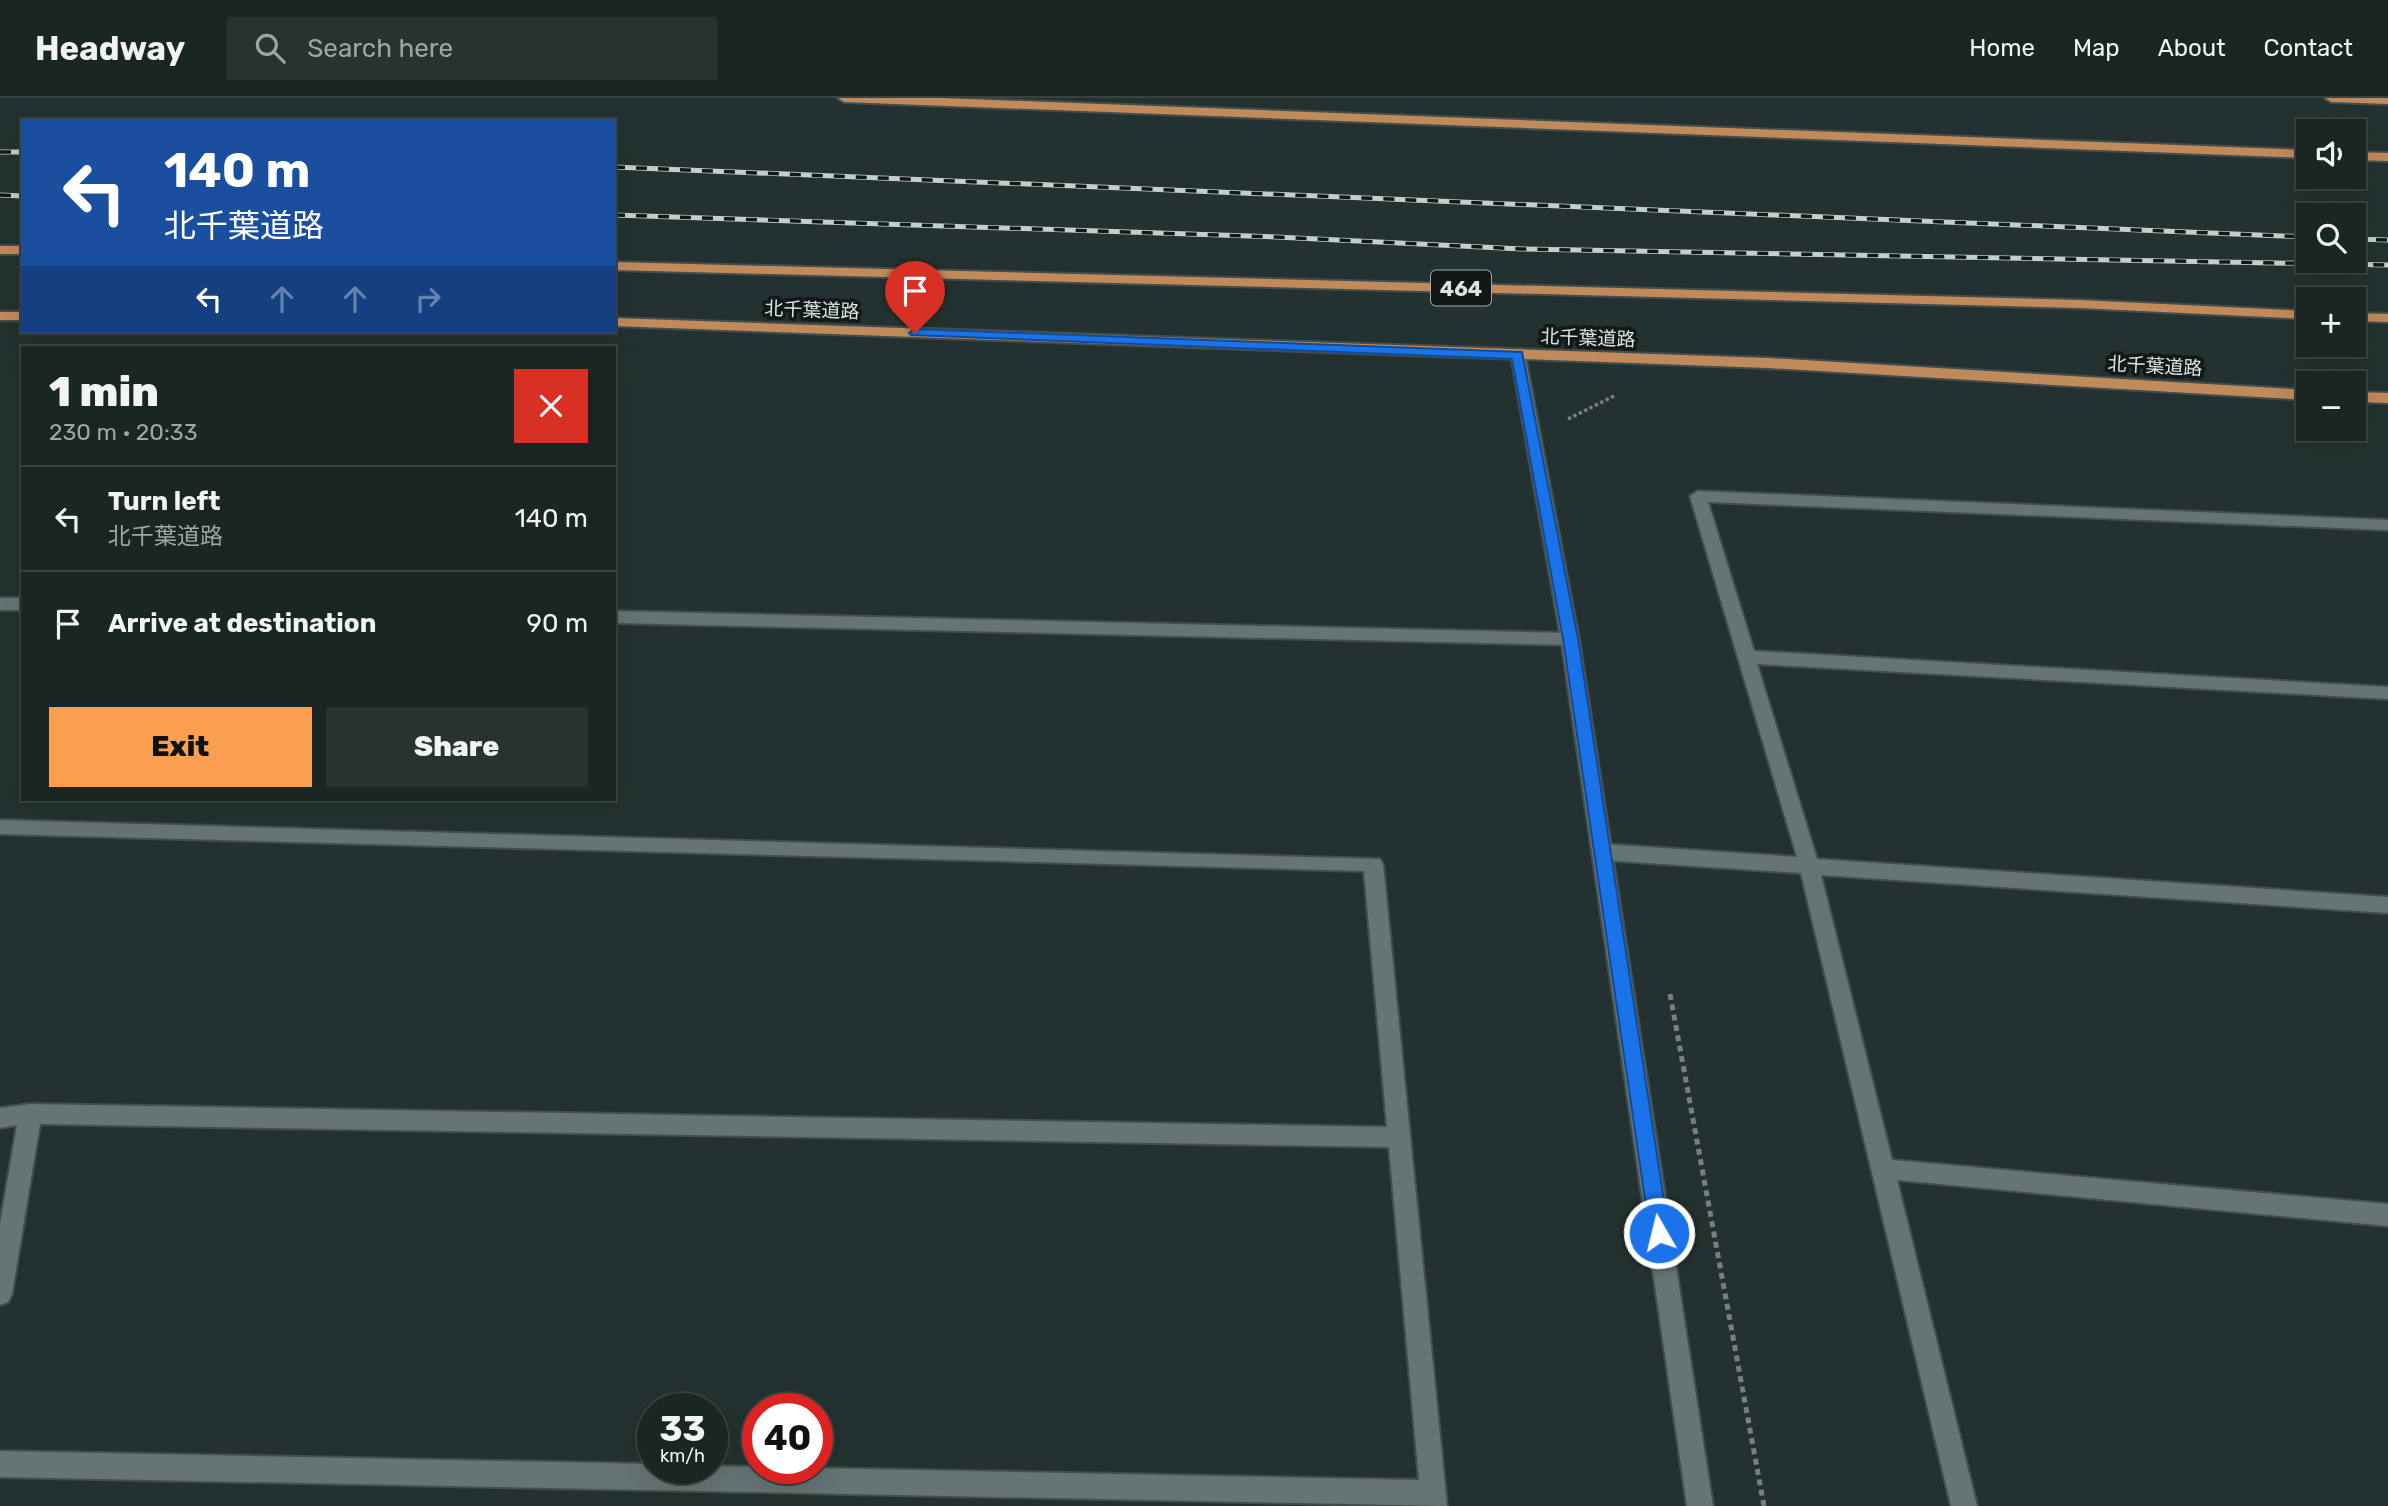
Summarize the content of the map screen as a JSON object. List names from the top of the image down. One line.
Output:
{"streets":{"highway":["464","北千葉道路"]},"page":{"header":"Headway","search":"Search here","nav":["Home","Map","About","Contact"],"map_buttons":["+","−"],"turn":["140 m","北千葉道路"],"heading":["1 min","230 m · 20:33"],"list":[{"name":"Turn left","note":"北千葉道路","value":"140 m"},{"name":"Arrive at destination","value":"90 m"}],"buttons":["Exit","Share"],"speed":"33 km/h","limit":"40"}}
